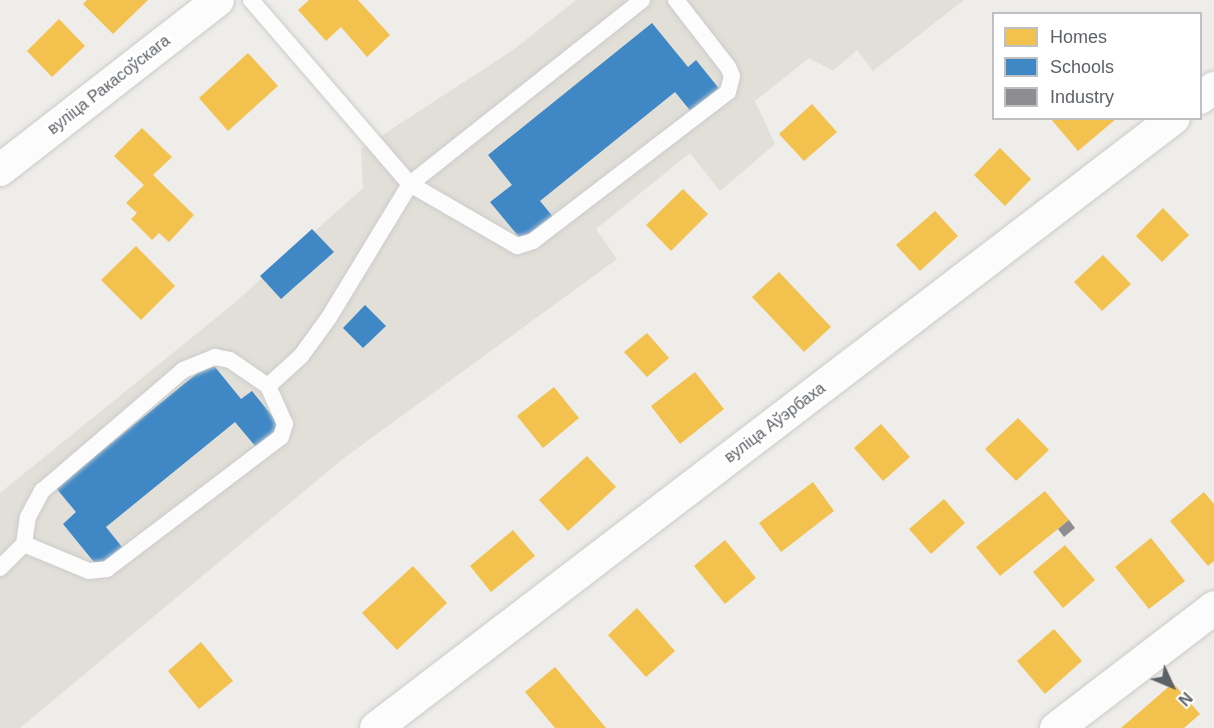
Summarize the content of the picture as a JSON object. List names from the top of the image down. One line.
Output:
{"streets":{"street":["вуліца Ракасоўскага","вуліца Аўэрбаха"]},"legend":["Homes","Schools","Industry"],"north":"bottom right"}
